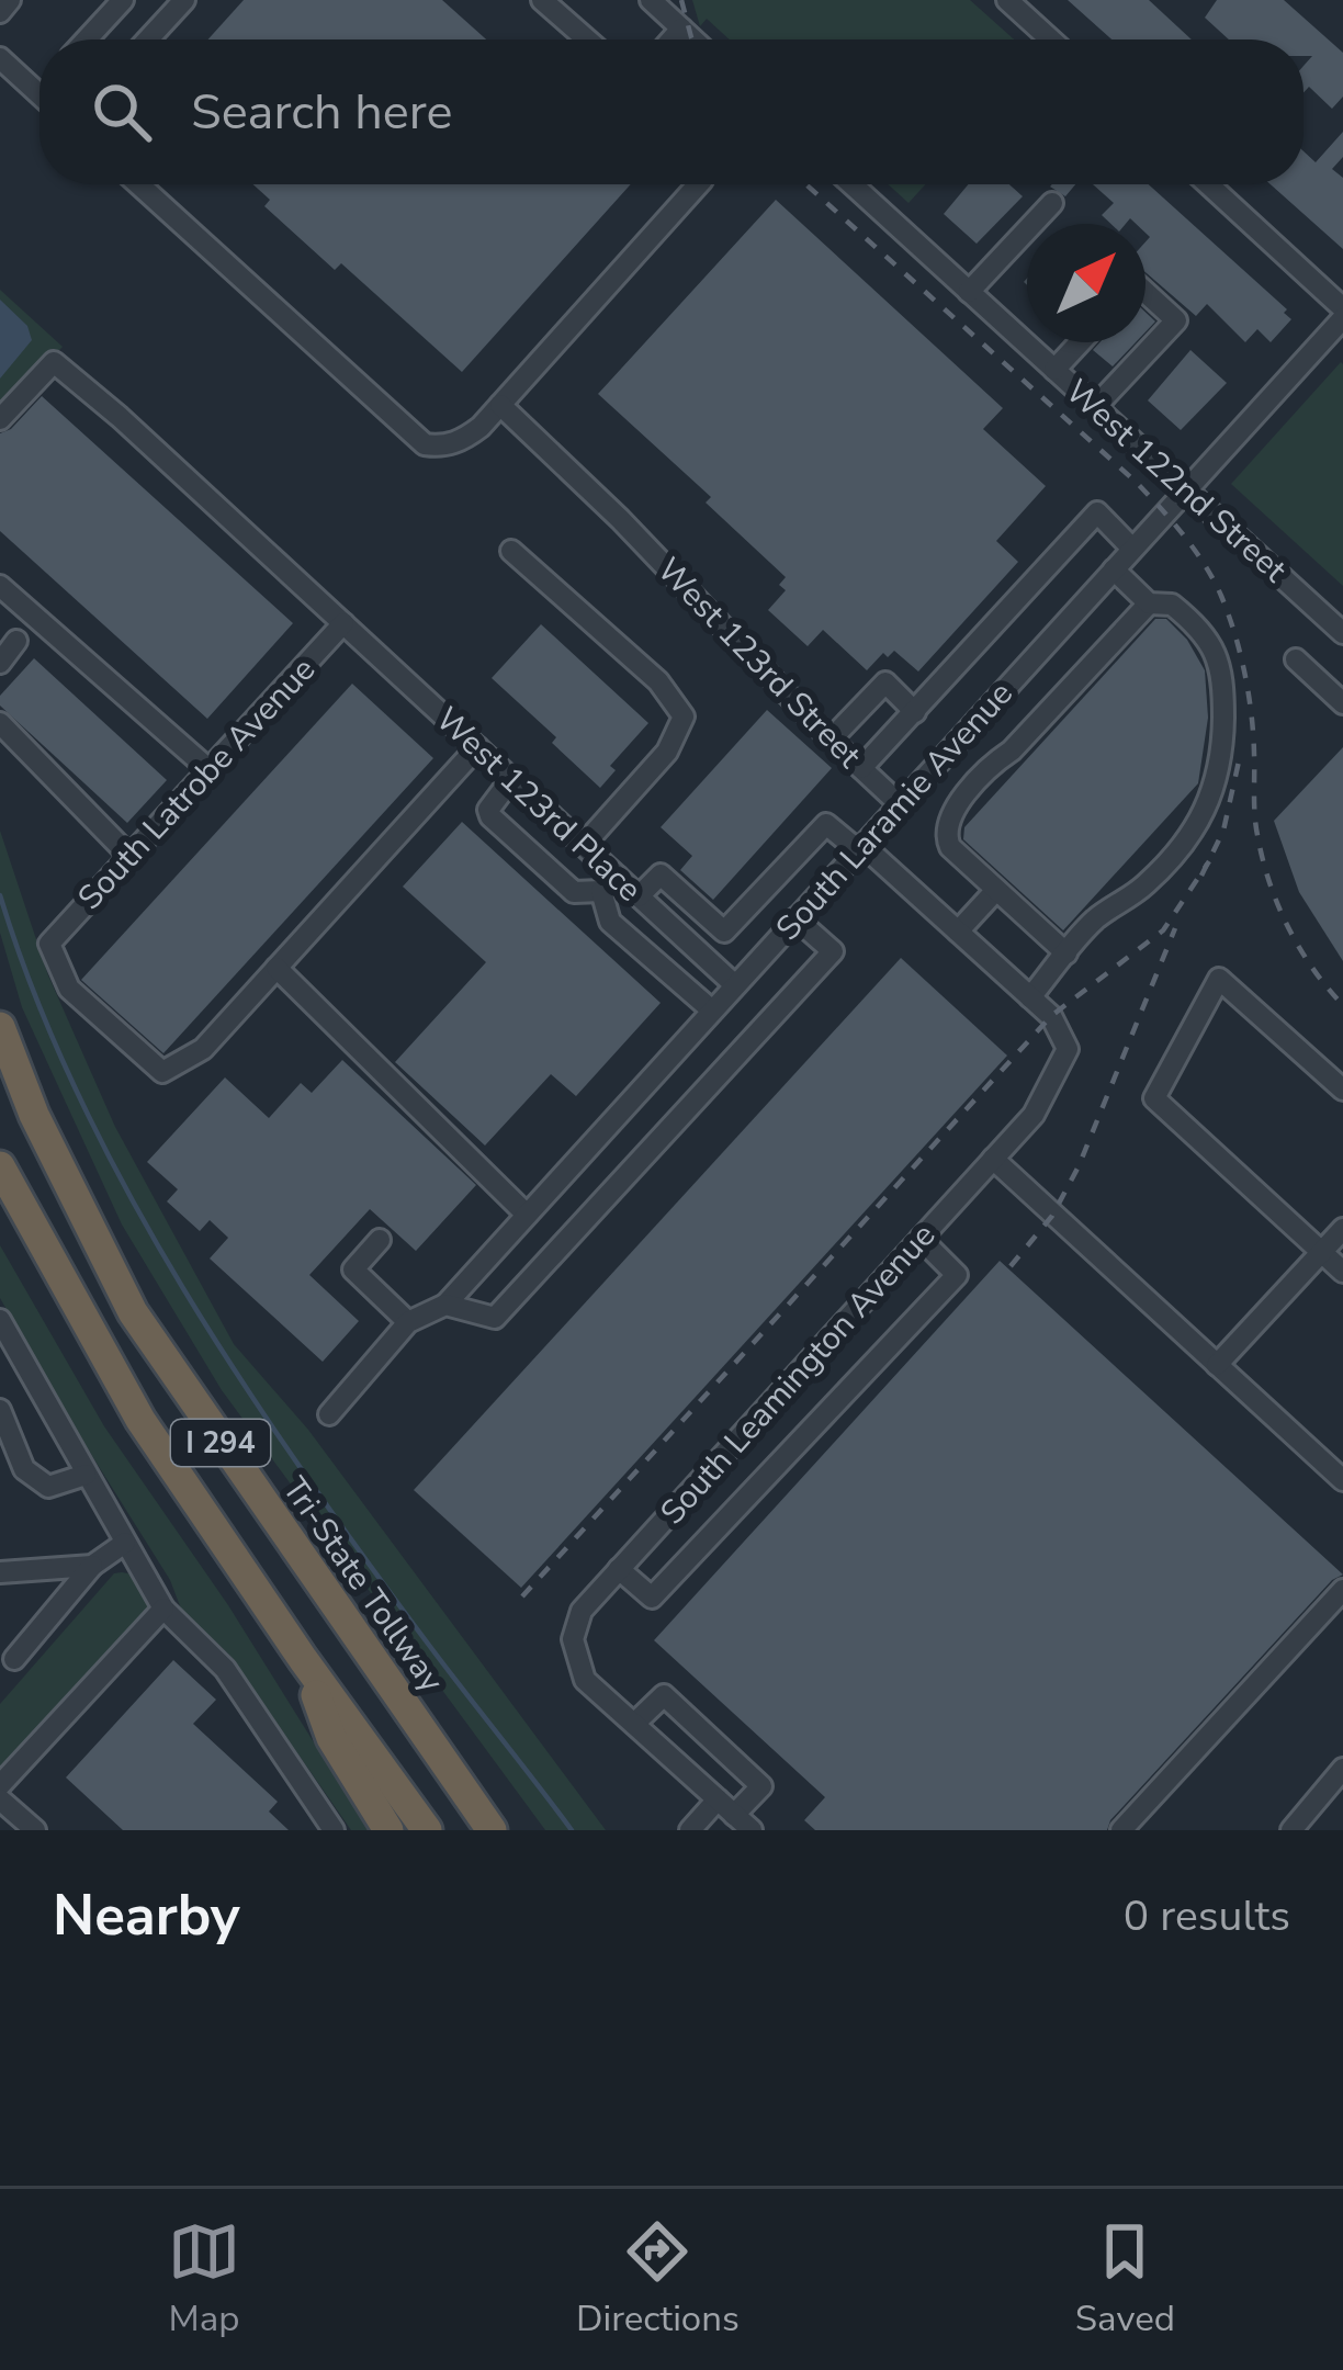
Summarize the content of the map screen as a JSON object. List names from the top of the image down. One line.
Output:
{"streets":{"highway":["I 294","Tri-State Tollway"],"street":["West 122nd Street","West 123rd Street","South Latrobe Avenue","West 123rd Place","South Laramie Avenue","South Leamington Avenue"]},"crossings":[["West 122nd Street","South Laramie Avenue"],["West 123rd Street","South Laramie Avenue"],["South Latrobe Avenue","West 123rd Place"],["West 123rd Place","South Laramie Avenue"]],"north":"top right","page":{"search":"Search here","heading":["Nearby","0 results"],"nav":["Map","Directions","Saved"]}}
